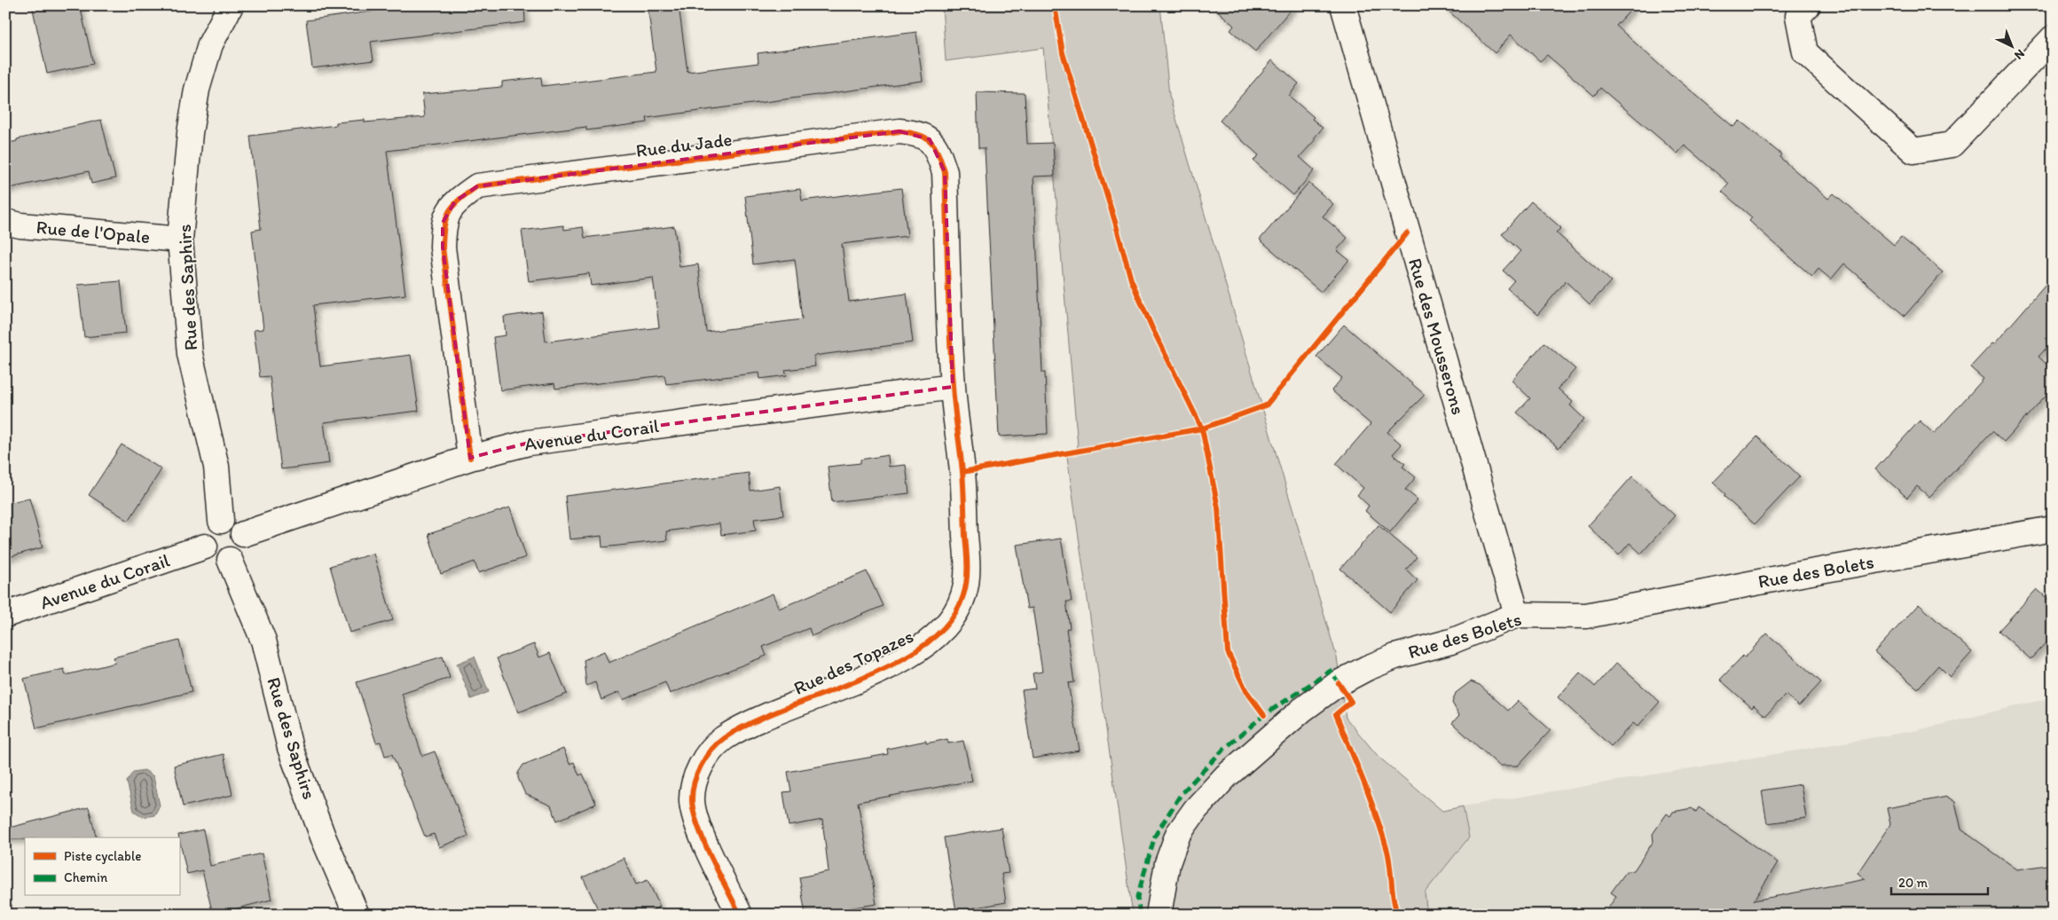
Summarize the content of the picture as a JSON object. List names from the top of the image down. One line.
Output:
{"streets":{"street":["Rue du Jade","Rue de l'Opale","Rue des Saphirs","Rue des Mousserons","Avenue du Corail","Rue des Bolets","Rue des Topazes"]},"crossings":[["Rue du Jade","Avenue du Corail"],["Rue du Jade","Rue des Topazes"],["Rue de l'Opale","Rue des Saphirs"],["Rue des Saphirs","Avenue du Corail"],["Rue des Mousserons","Rue des Bolets"],["Avenue du Corail","Rue des Topazes"]],"legend":["Piste cyclable","Chemin"],"scale_bar":"20 m","north":"bottom right"}
